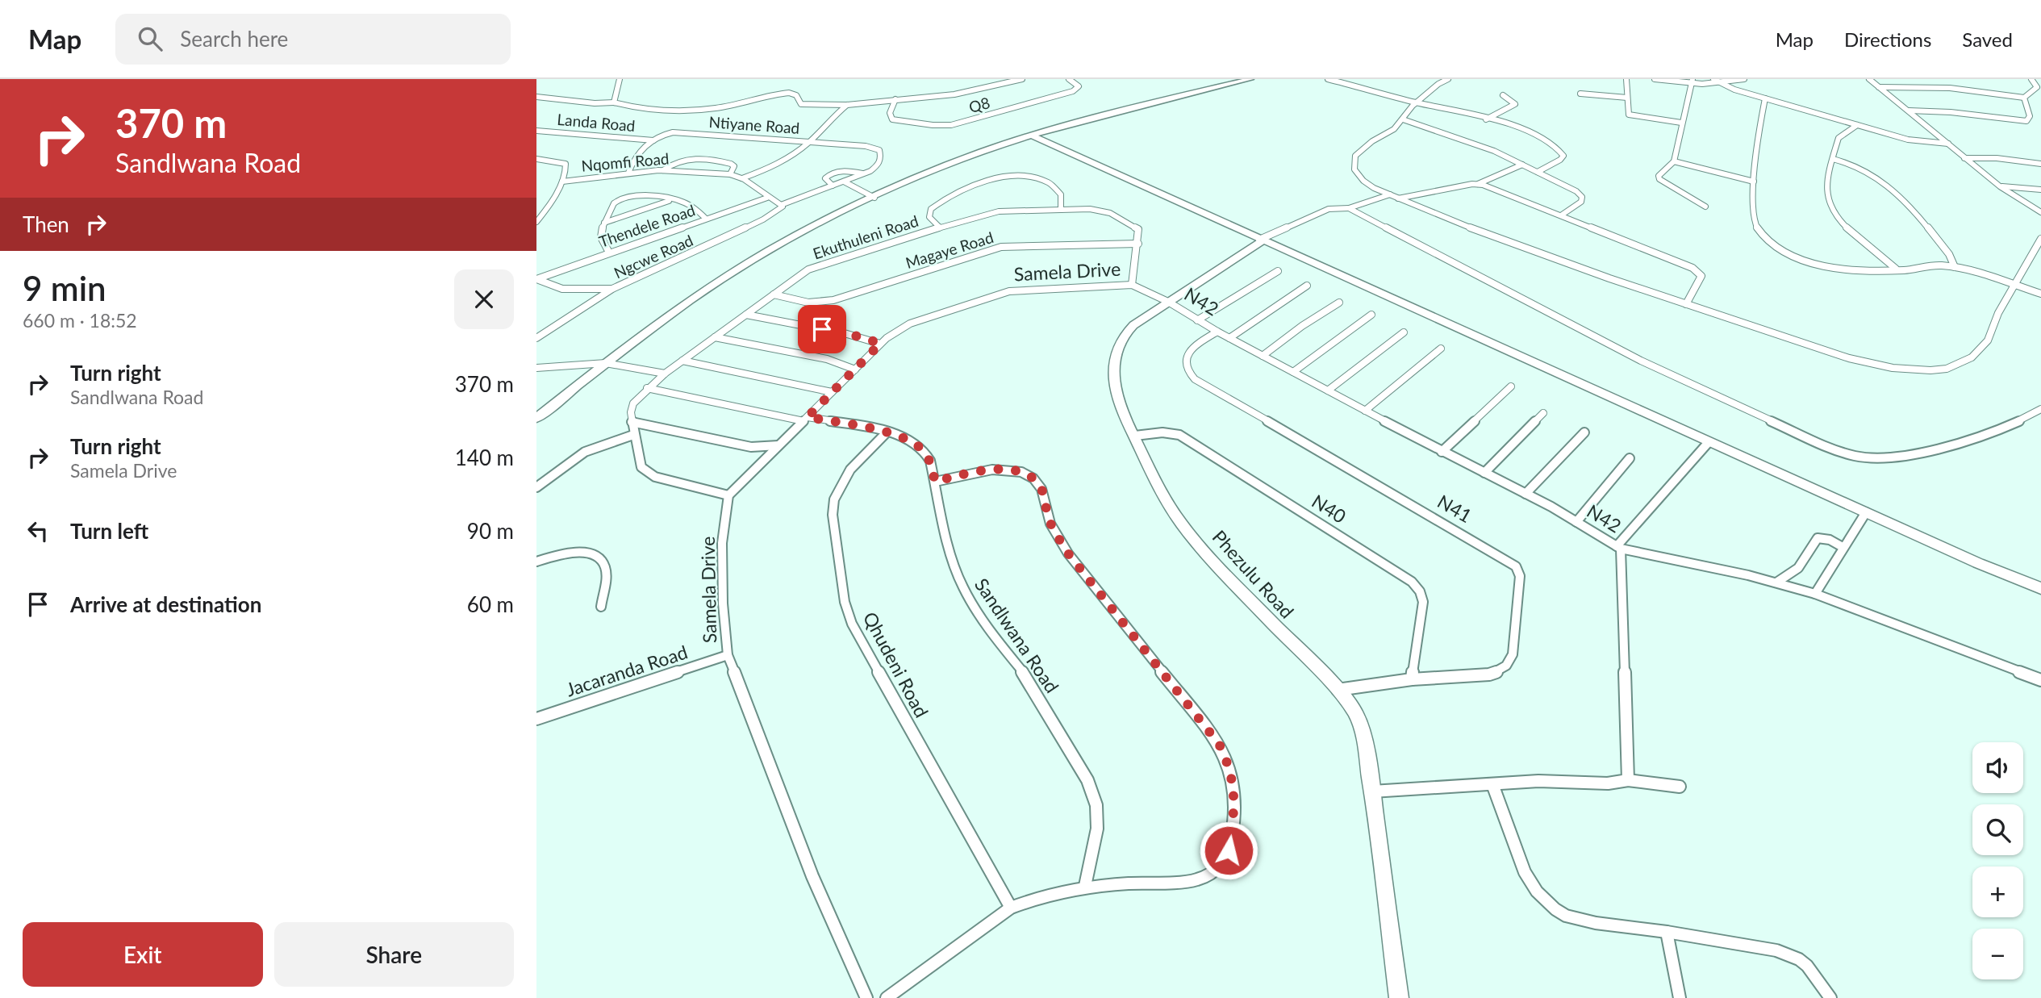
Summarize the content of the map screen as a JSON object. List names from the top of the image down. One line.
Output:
{"streets":{"street":["Q8","Landa Road","Ntiyane Road","Nqomfi Road","Thendele Road","Ekuthuleni Road","Magaye Road","Ngcwe Road","Samela Drive","N42","N40","N41","Phezulu Road","Sandlwana Road","Qhudeni Road","Jacaranda Road"]},"crossings":[["Landa Road","Ntiyane Road"],["Ntiyane Road","Nqomfi Road"],["Nqomfi Road","Thendele Road"],["Nqomfi Road","Ngcwe Road"],["Ekuthuleni Road","Magaye Road"],["Ekuthuleni Road","Samela Drive"],["Ekuthuleni Road","Sandlwana Road"],["Samela Drive","Sandlwana Road"],["Samela Drive","Jacaranda Road"],["N42","N41"],["N42","Phezulu Road"],["N40","N41"],["N40","Phezulu Road"],["N41","Phezulu Road"],["Sandlwana Road","Qhudeni Road"]],"page":{"header":"Map","search":"Search here","nav":["Map","Directions","Saved"],"turn":["370 m","Sandlwana Road"],"then":"Then","heading":["9 min","660 m · 18:52"],"list":[{"name":"Turn right","note":"Sandlwana Road","value":"370 m"},{"name":"Turn right","note":"Samela Drive","value":"140 m"},{"name":"Turn left","value":"90 m"},{"name":"Arrive at destination","value":"60 m"}],"map_buttons":["+","−"],"buttons":["Exit","Share"]}}
